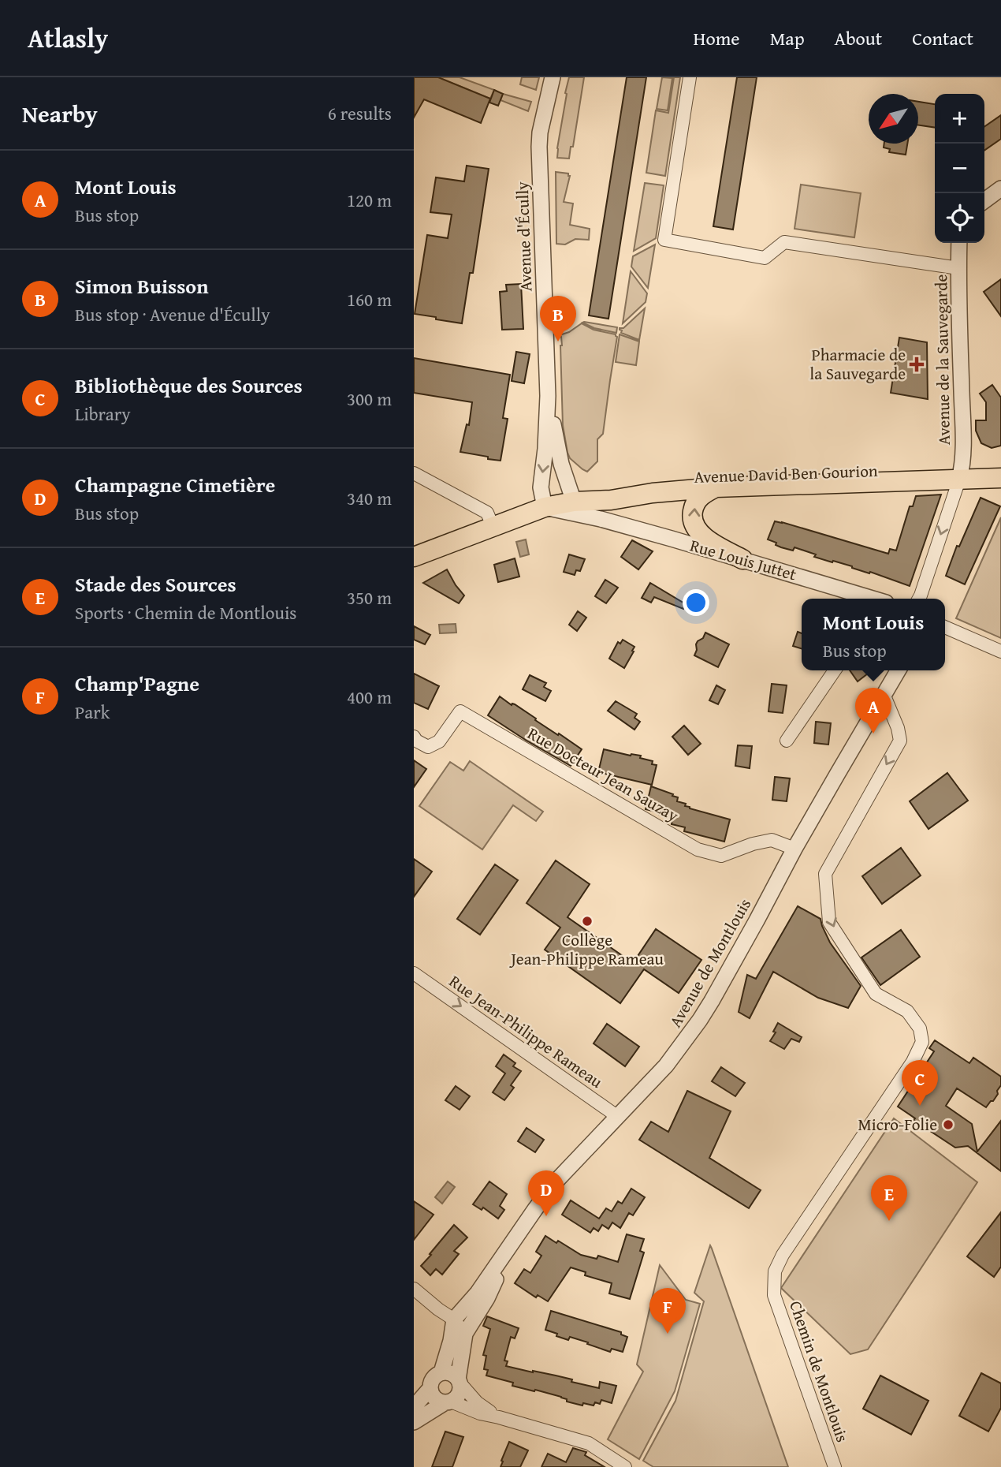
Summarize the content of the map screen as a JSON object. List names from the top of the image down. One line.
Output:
{"streets":{"main road":["Avenue David Ben Gourion"],"street":["Avenue d'Écully","Avenue de la Sauvegarde","Rue Louis Juttet","Rue Docteur Jean Sauzay","Avenue de Montlouis","Rue Jean-Philippe Rameau","Chemin de Montlouis"]},"crossings":[["Avenue d'Écully","Avenue David Ben Gourion"],["Avenue d'Écully","Rue Louis Juttet"],["Avenue de la Sauvegarde","Avenue David Ben Gourion"],["Avenue David Ben Gourion","Rue Louis Juttet"],["Rue Docteur Jean Sauzay","Avenue de Montlouis"],["Avenue de Montlouis","Rue Jean-Philippe Rameau"],["Avenue de Montlouis","Chemin de Montlouis"]],"one_way":["Rue Jean-Philippe Rameau","Chemin de Montlouis"],"places":{"health":["Pharmacie de la Sauvegarde"],"other":["Collège Jean-Philippe Rameau","Micro-Folie"]},"north":"bottom left","page":{"header":"Atlasly","nav":["Home","Map","About","Contact"],"heading":["Nearby","6 results"],"map_buttons":["+","−"],"list":[{"mark":"A","name":"Mont Louis","note":"Bus stop","value":"120 m"},{"mark":"B","name":"Simon Buisson","note":"Bus stop · Avenue d'Écully","value":"160 m"},{"mark":"C","name":"Bibliothèque des Sources","note":"Library","value":"300 m"},{"mark":"D","name":"Champagne Cimetière","note":"Bus stop","value":"340 m"},{"mark":"E","name":"Stade des Sources","note":"Sports · Chemin de Montlouis","value":"350 m"},{"mark":"F","name":"Champ'Pagne","note":"Park","value":"400 m"}],"pins":["B","A","C","D","E","F"],"popup":["Mont Louis","Bus stop"]}}
